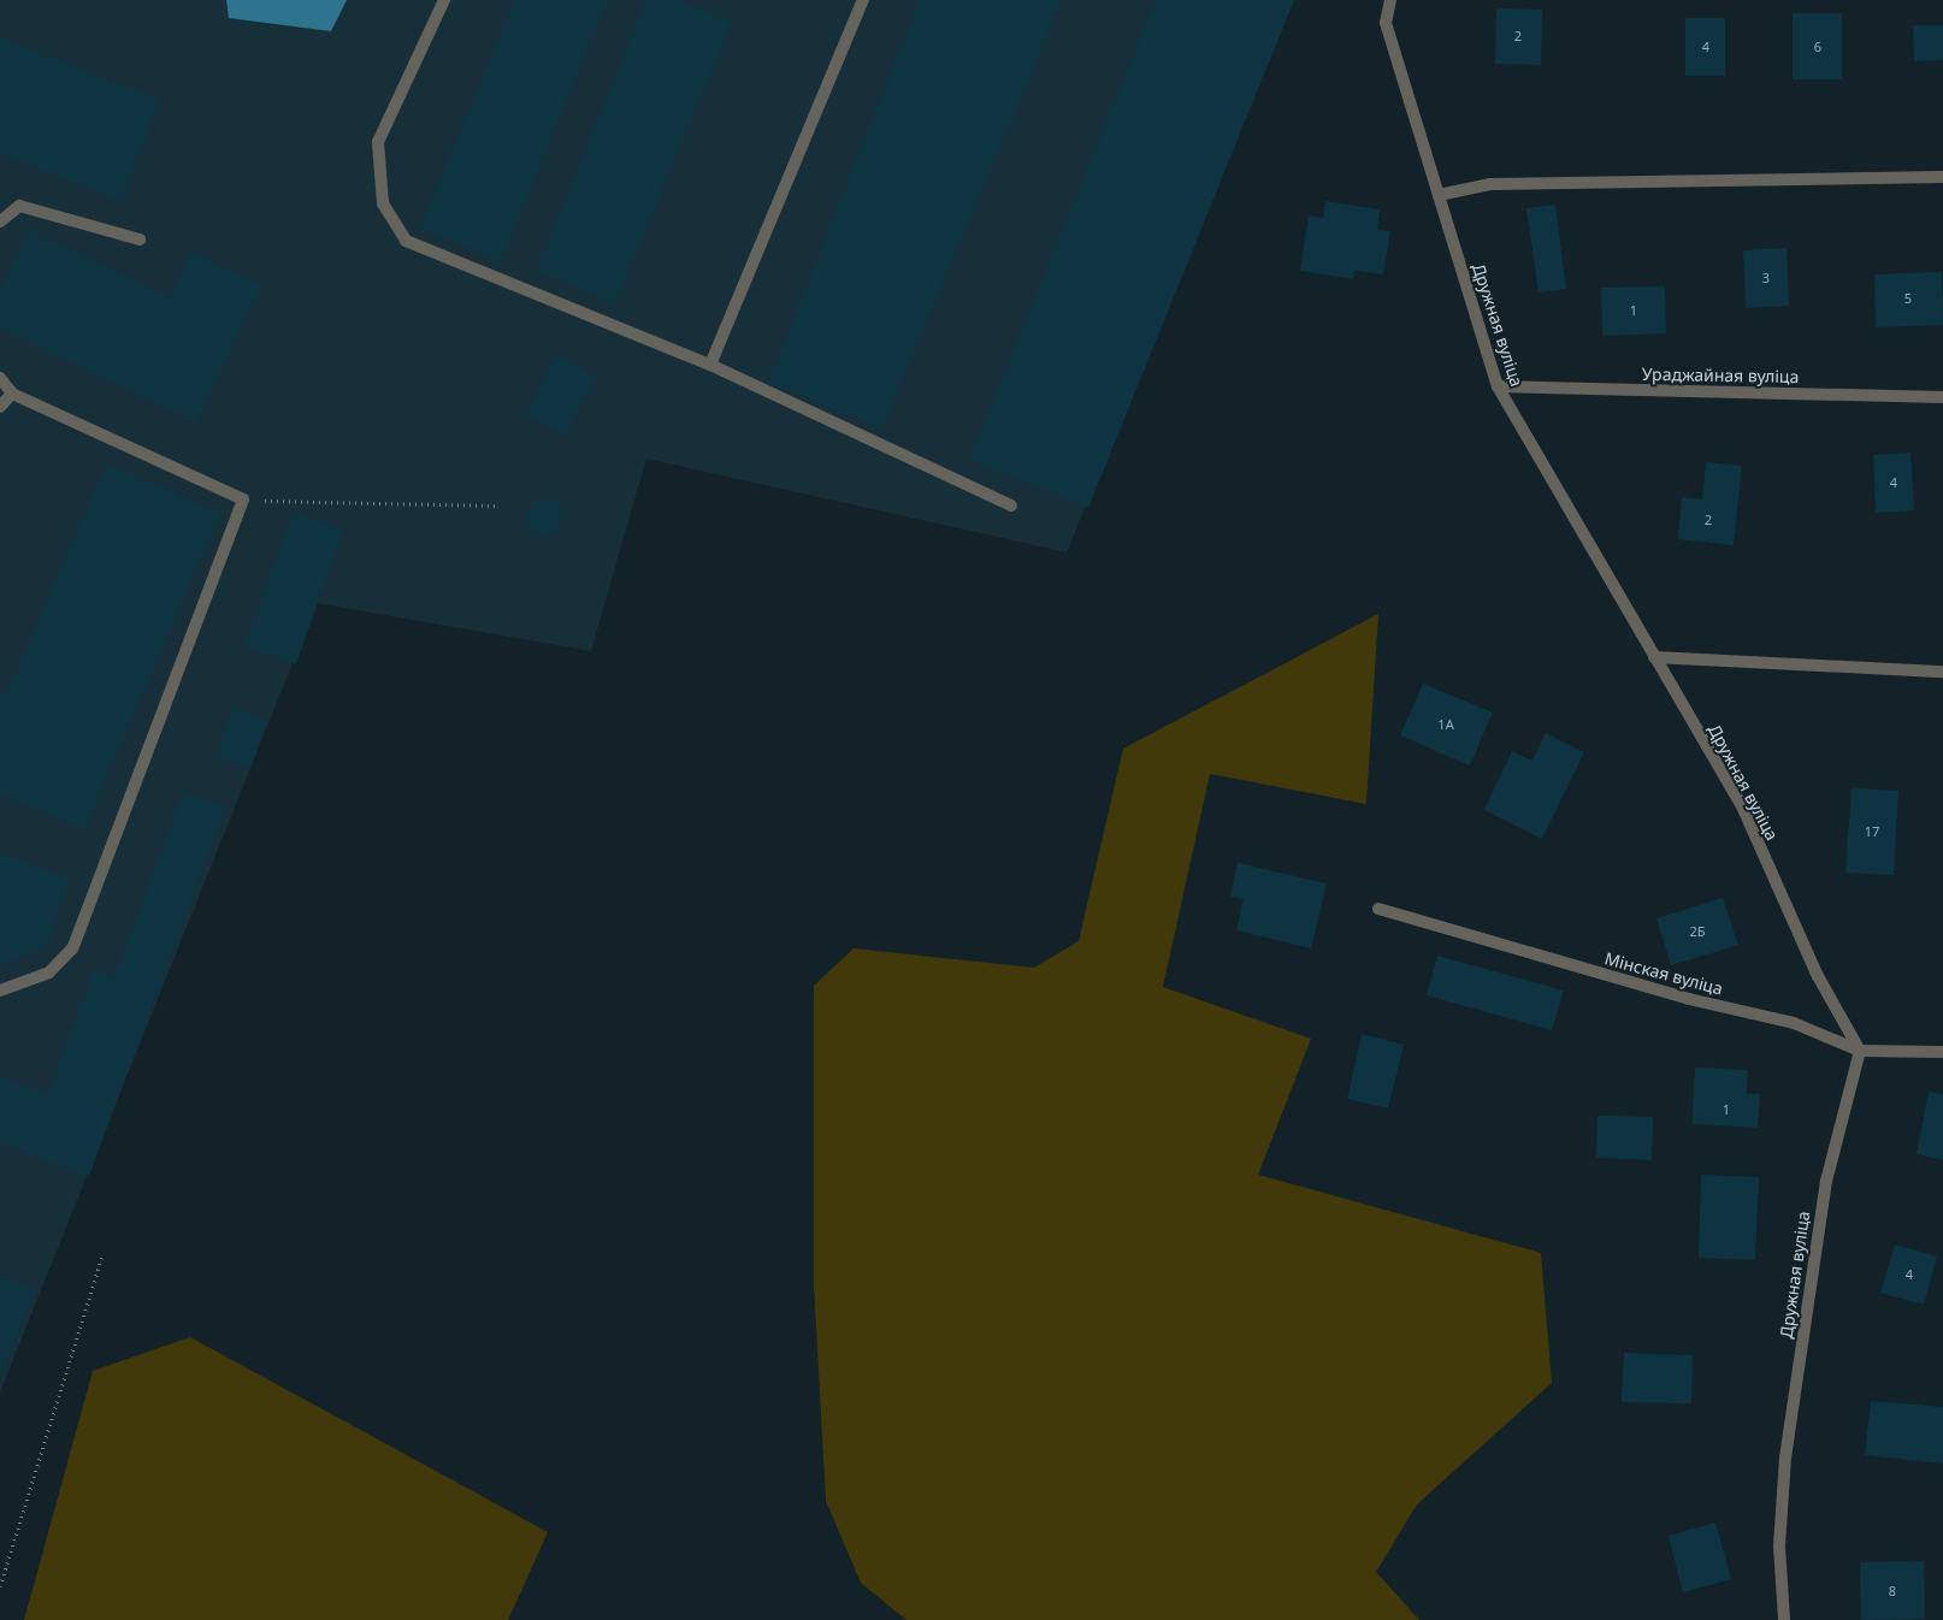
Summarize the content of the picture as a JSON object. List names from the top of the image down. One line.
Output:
{"streets":{"street":["Дружная вуліца","Ураджайная вуліца","Мінская вуліца"]},"crossings":[["Дружная вуліца","Ураджайная вуліца"],["Дружная вуліца","Мінская вуліца"]],"house_numbers":["2","4","6","3","5","1","4","2","1А","17","2Б","1","4","8"]}
